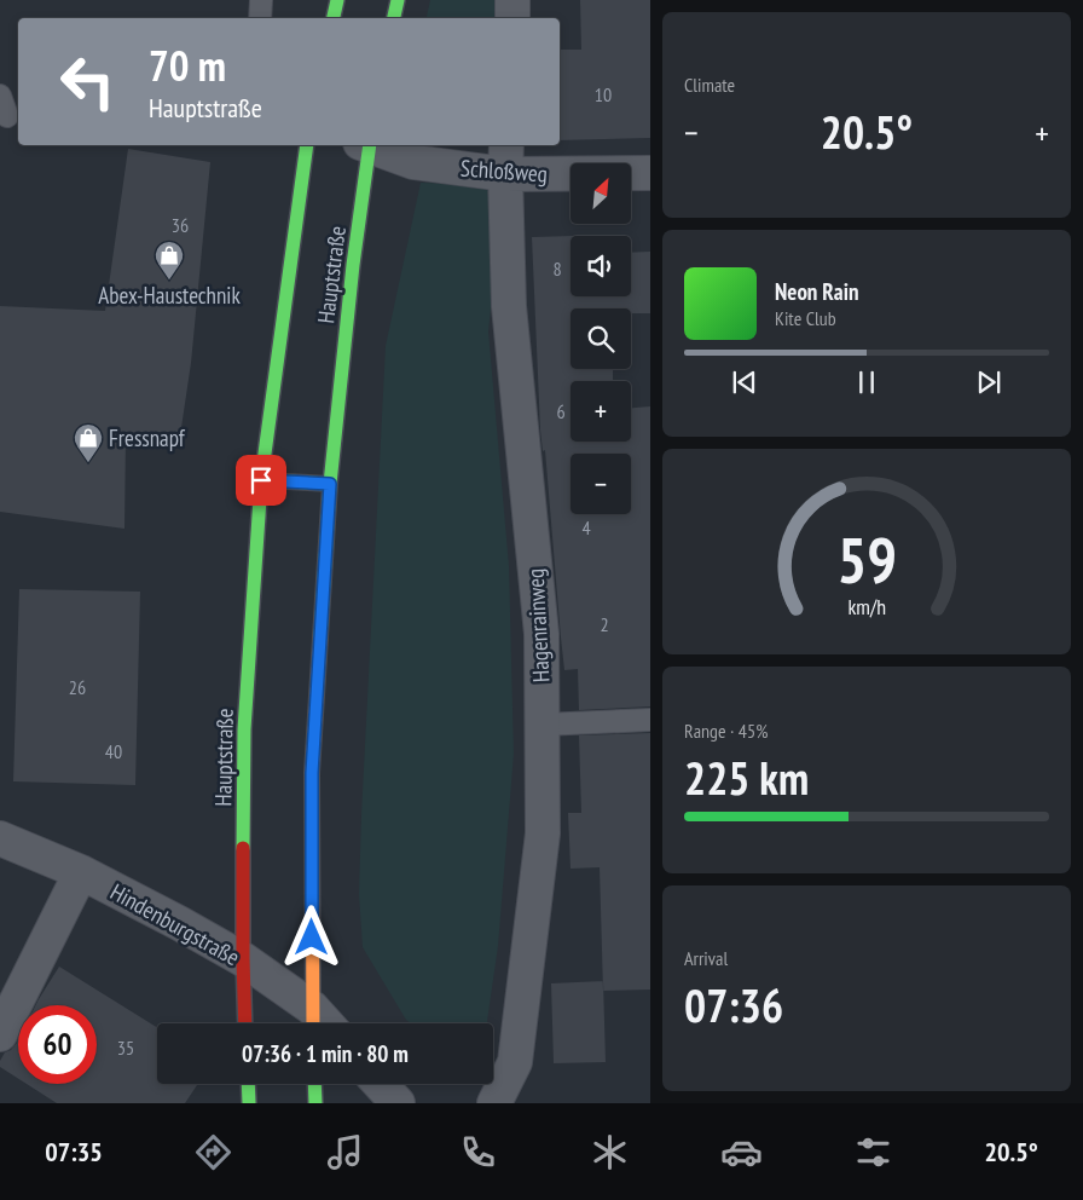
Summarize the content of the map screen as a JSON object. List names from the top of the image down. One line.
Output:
{"streets":{"main road":["Hauptstraße"],"street":["Schloßweg","Hagenrainweg","Hindenburgstraße"]},"crossings":[["Schloßweg","Hagenrainweg"],["Hauptstraße","Hindenburgstraße"]],"places":{"shop":["Abex-Haustechnik","Fressnapf"]},"house_numbers":["10","36","8","6","4","2","26","40","35"],"north":"top right","page":{"tile":["Climate",["Range · 45%","225 km"],["Arrival","07:36"]],"turn":["70 m","Hauptstraße"],"heat":["−","20.5°","+"],"map_buttons":["+","−"],"song":["Neon Rain","Kite Club"],"limit":"60","trip":"07:36 · 1 min · 80 m","tabs":["07:35","20.5°"],"gauge":["59","km/h"]}}
